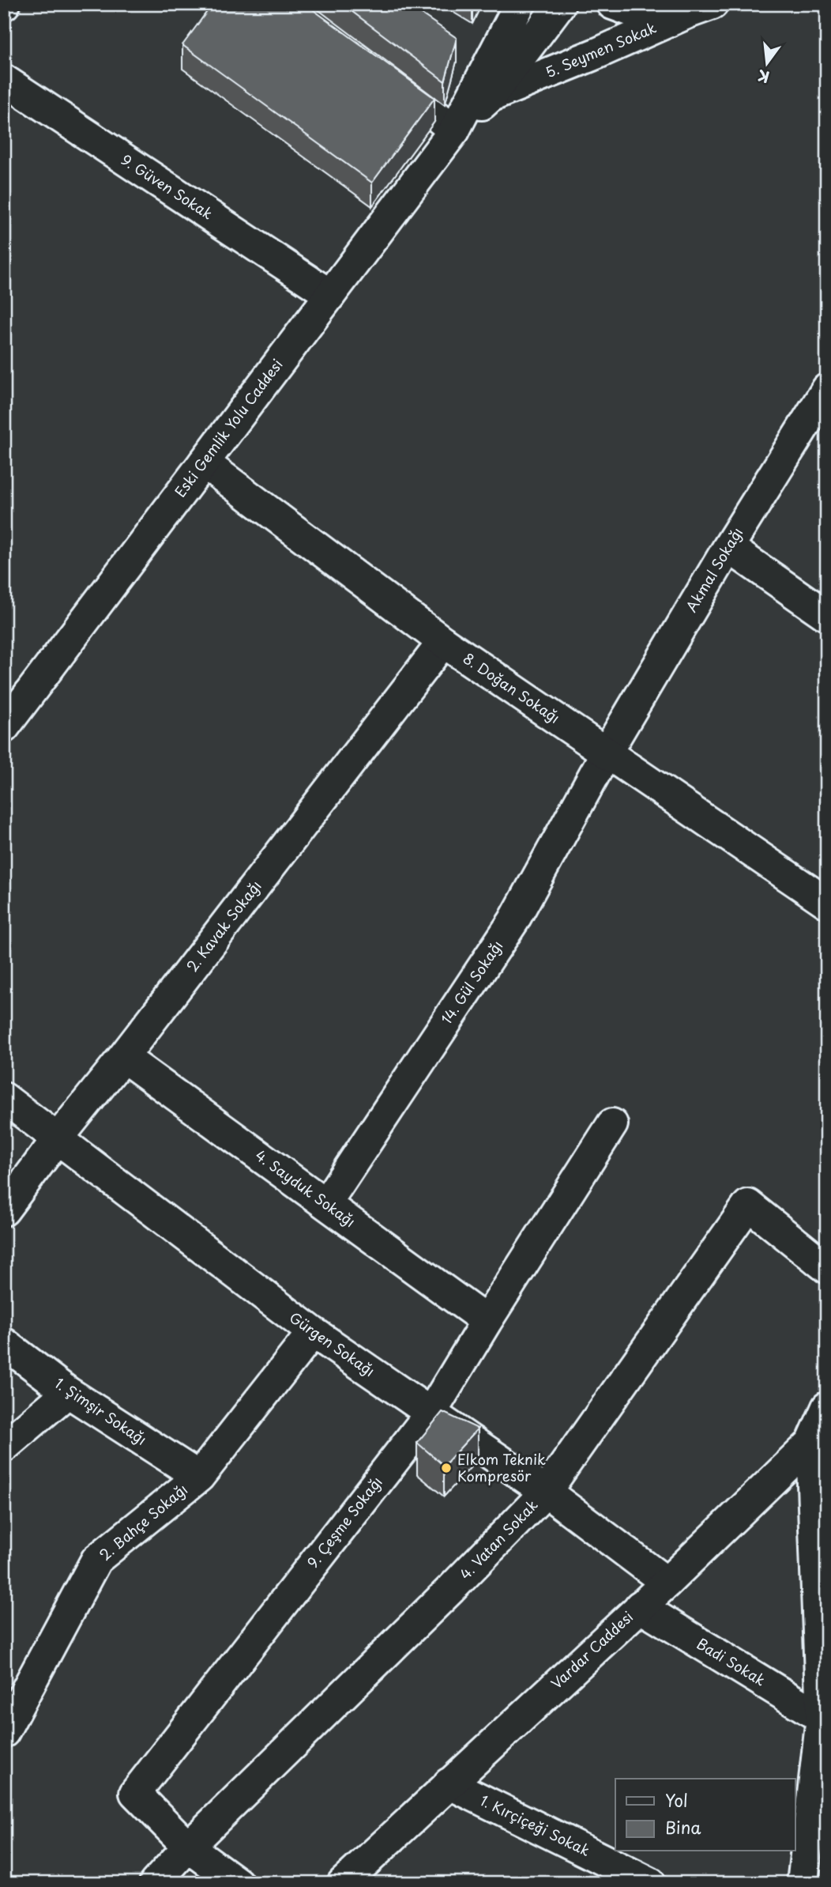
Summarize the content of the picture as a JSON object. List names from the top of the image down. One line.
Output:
{"streets":{"street":["5. Seymen Sokak","9. Güven Sokak","Eski Gemlik Yolu Caddesi","Akmal Sokağı","8. Doğan Sokağı","2. Kavak Sokağı","14. Gül Sokağı","4. Sayduk Sokağı","Gürgen Sokağı","1. Şimşir Sokağı","2. Bahçe Sokağı","9. Çeşme Sokağı","4. Vatan Sokak","Vardar Caddesi","Badi Sokak","1. Kırçiçeği Sokak"]},"crossings":[["5. Seymen Sokak","Eski Gemlik Yolu Caddesi"],["9. Güven Sokak","Eski Gemlik Yolu Caddesi"],["Eski Gemlik Yolu Caddesi","8. Doğan Sokağı"],["Akmal Sokağı","8. Doğan Sokağı"],["Akmal Sokağı","14. Gül Sokağı"],["8. Doğan Sokağı","2. Kavak Sokağı"],["8. Doğan Sokağı","14. Gül Sokağı"],["2. Kavak Sokağı","4. Sayduk Sokağı"],["2. Kavak Sokağı","Gürgen Sokağı"],["14. Gül Sokağı","4. Sayduk Sokağı"],["4. Sayduk Sokağı","9. Çeşme Sokağı"],["Gürgen Sokağı","2. Bahçe Sokağı"],["Gürgen Sokağı","9. Çeşme Sokağı"],["Gürgen Sokağı","4. Vatan Sokak"],["Gürgen Sokağı","Vardar Caddesi"],["1. Şimşir Sokağı","2. Bahçe Sokağı"],["9. Çeşme Sokağı","4. Vatan Sokak"],["Vardar Caddesi","Badi Sokak"],["Vardar Caddesi","1. Kırçiçeği Sokak"]],"places":["Elkom Teknik Kompresör"],"legend":["Yol","Bina"],"north":"bottom"}
